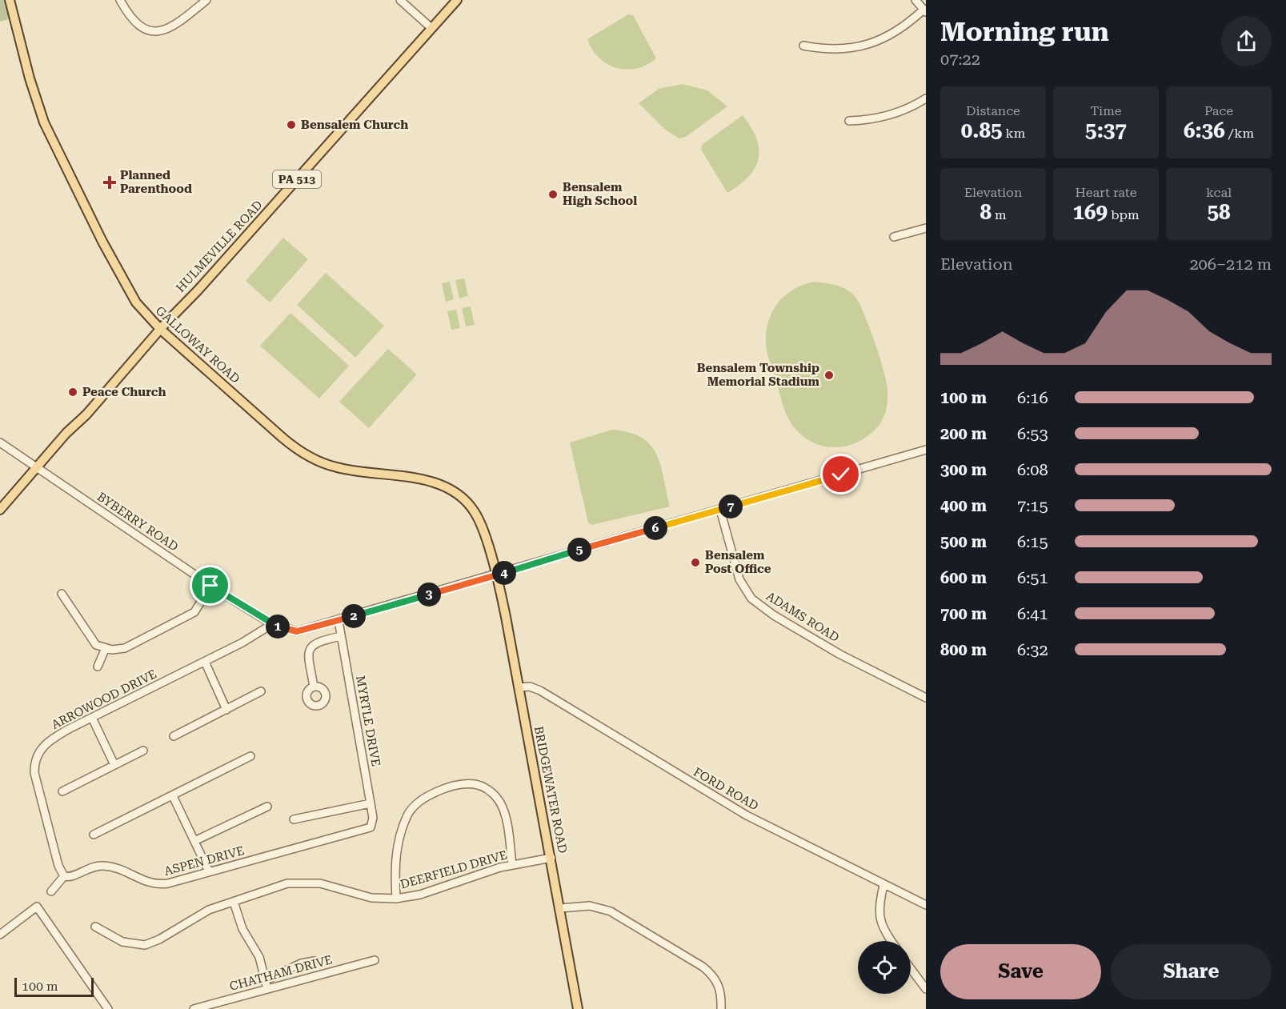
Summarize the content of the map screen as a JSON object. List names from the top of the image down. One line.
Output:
{"streets":{"main road":["PA 513","HULMEVILLE ROAD","GALLOWAY ROAD","BRIDGEWATER ROAD"],"street":["BYBERRY ROAD","ADAMS ROAD","ARROWOOD DRIVE","MYRTLE DRIVE","FORD ROAD","ASPEN DRIVE","DEERFIELD DRIVE","CHATHAM DRIVE"]},"crossings":[["HULMEVILLE ROAD","GALLOWAY ROAD"],["HULMEVILLE ROAD","BYBERRY ROAD"],["GALLOWAY ROAD","BYBERRY ROAD"],["GALLOWAY ROAD","BRIDGEWATER ROAD"],["BYBERRY ROAD","ADAMS ROAD"],["BYBERRY ROAD","ARROWOOD DRIVE"],["BYBERRY ROAD","MYRTLE DRIVE"],["BYBERRY ROAD","BRIDGEWATER ROAD"],["ARROWOOD DRIVE","ASPEN DRIVE"],["MYRTLE DRIVE","ASPEN DRIVE"],["FORD ROAD","BRIDGEWATER ROAD"],["BRIDGEWATER ROAD","DEERFIELD DRIVE"]],"places":{"other":["Bensalem Church","Bensalem High School","Bensalem Township Memorial Stadium","Peace Church","Bensalem Post Office"],"health":["Planned Parenthood"]},"scale_bar":"100 m","page":{"heading":["Morning run","07:22"],"stats":[["Distance","0.85 km"],["Time","5:37"],["Pace","6:36 /km"],["Elevation","8 m"],["Heart rate","169 bpm"],["kcal","58"]],"chart":["Elevation","206–212 m"],"list":[{"name":"100 m","note":"6:16"},{"name":"200 m","note":"6:53"},{"name":"300 m","note":"6:08"},{"name":"400 m","note":"7:15"},{"name":"500 m","note":"6:15"},{"name":"600 m","note":"6:51"},{"name":"700 m","note":"6:41"},{"name":"800 m","note":"6:32"}],"pins":["7","6","5","4","3","2","1"],"buttons":["Save","Share"],"scale":"100 m"}}
